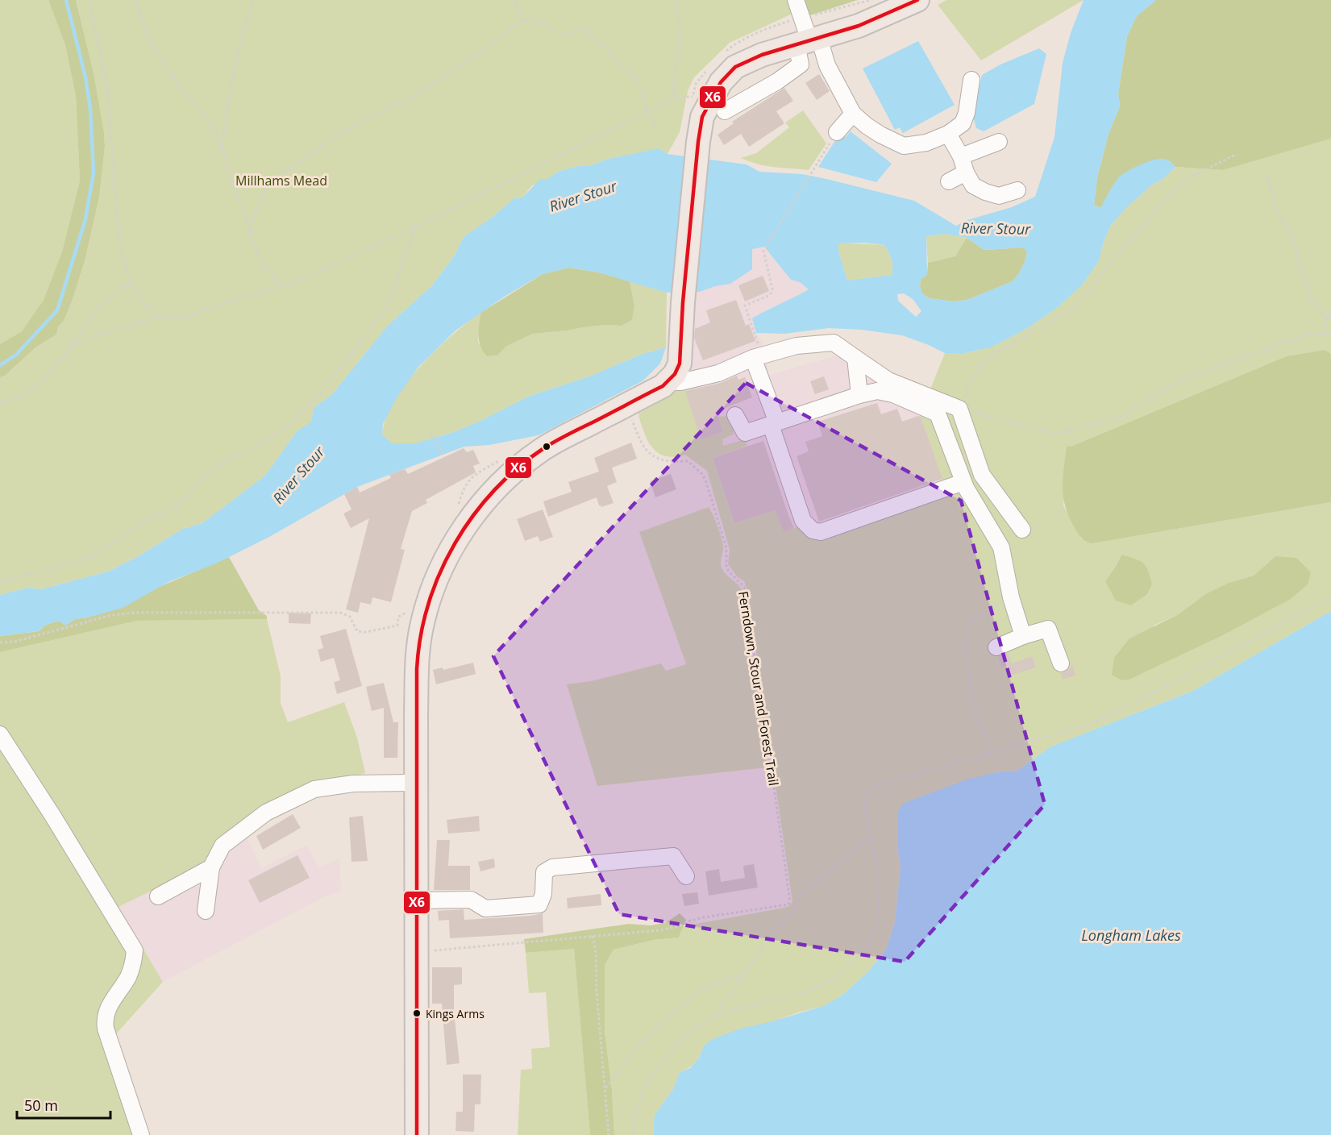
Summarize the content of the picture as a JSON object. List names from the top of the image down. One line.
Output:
{"streets":{"path":["Ferndown, Stour and Forest Trail"]},"water":["River Stour","Longham Lakes"],"parks":["Millhams Mead"],"places":["Kings Arms"],"lines":["transit line X6"],"scale_bar":"50 m"}
